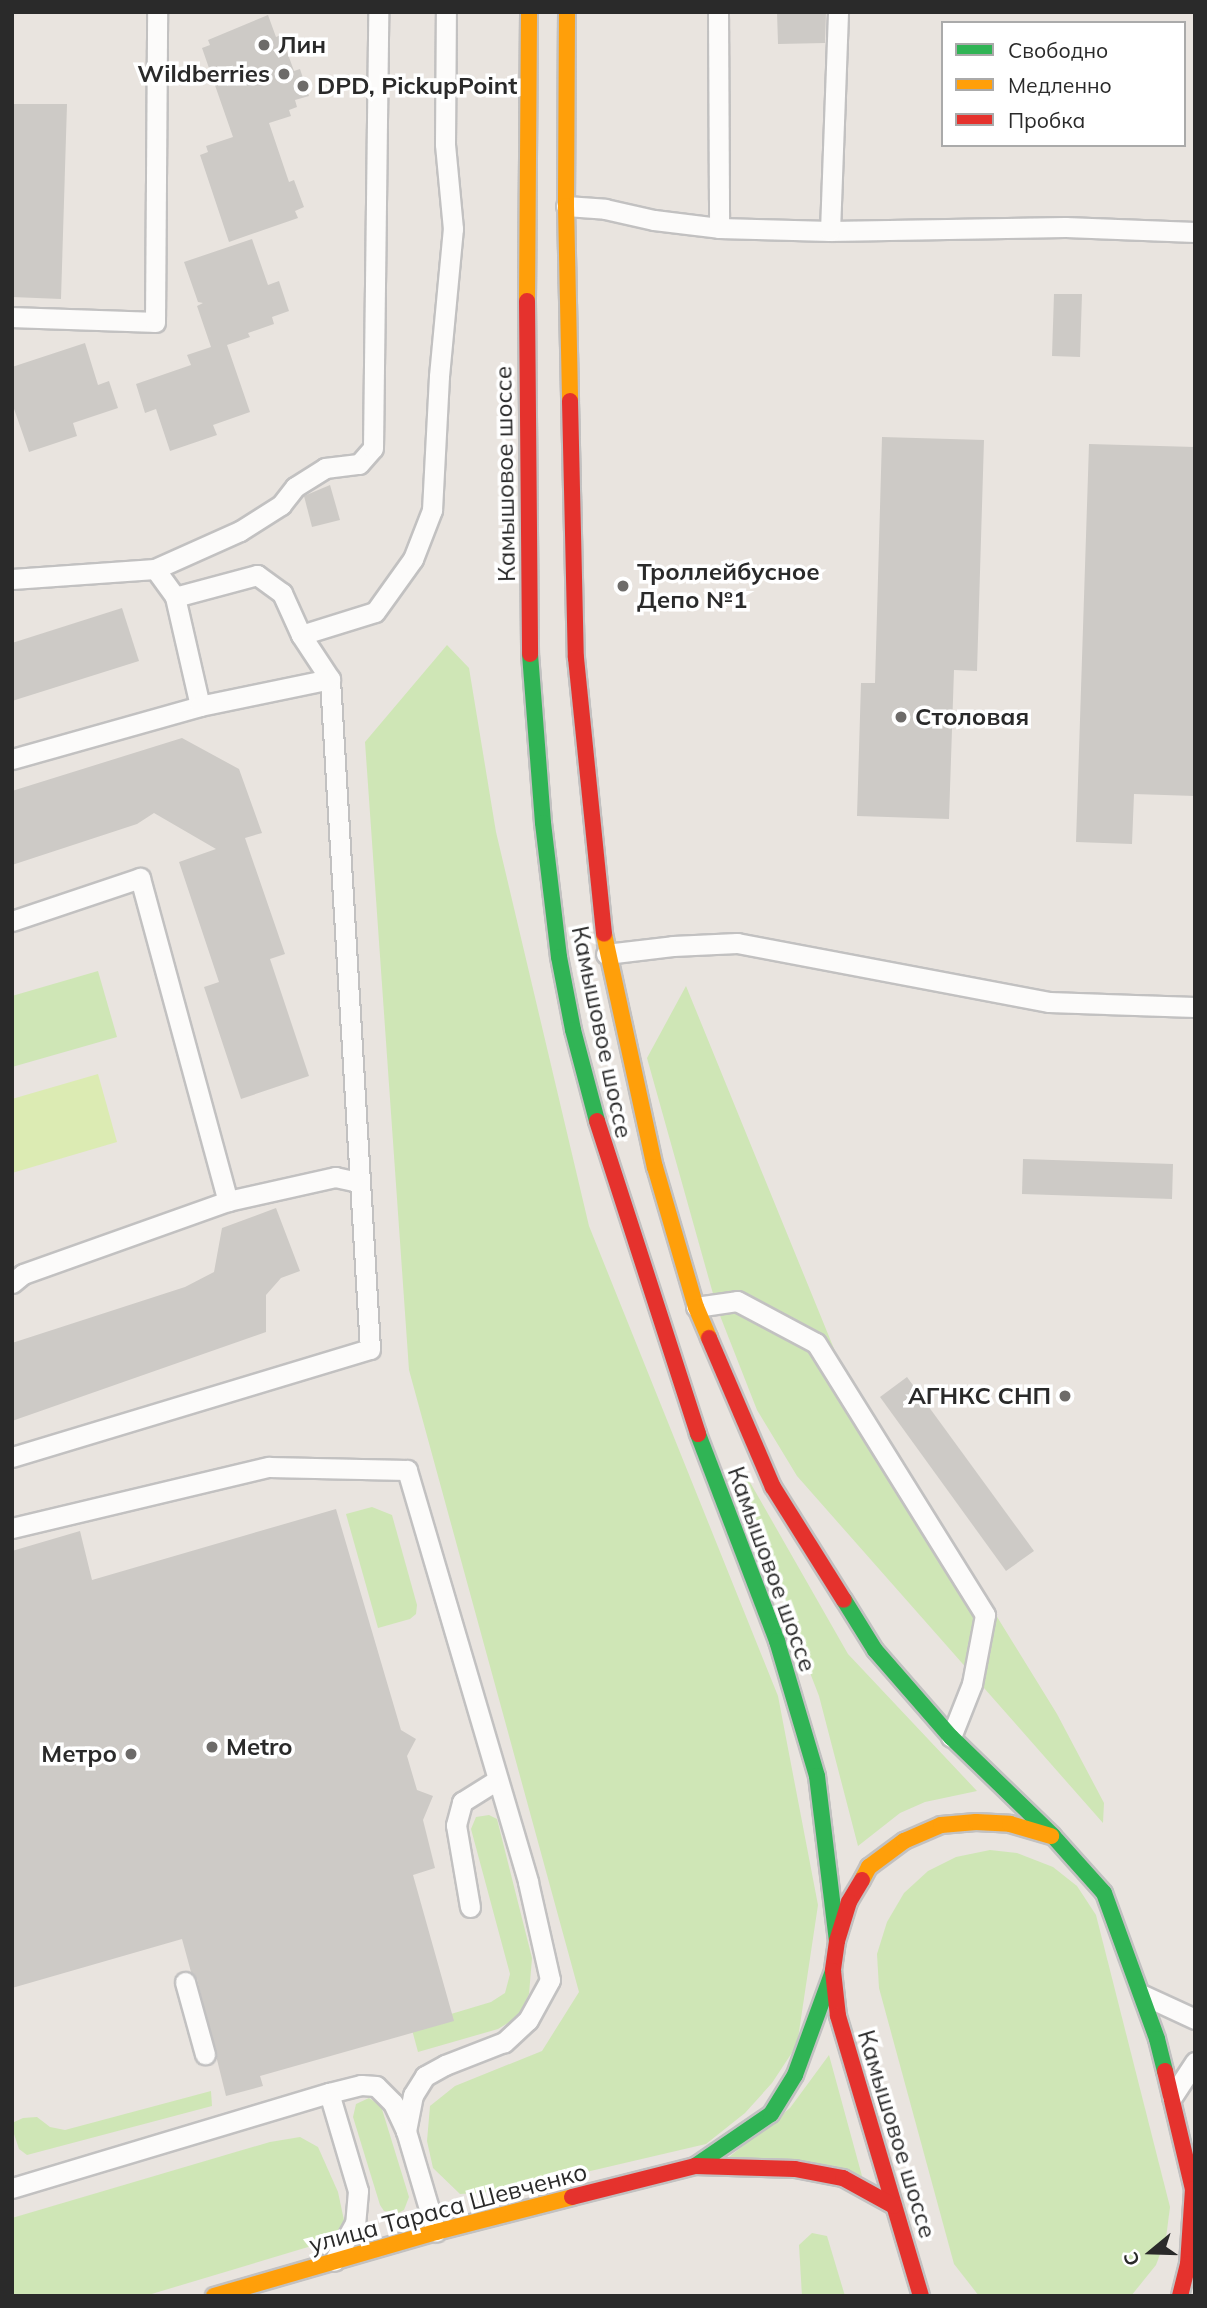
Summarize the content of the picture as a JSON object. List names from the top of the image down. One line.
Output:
{"streets":{"main road":["Камышовое шоссе","улица Тараса Шевченко"]},"crossings":[["Камышовое шоссе","улица Тараса Шевченко"]],"places":["Лин","Wildberries","DPD, PickupPoint","Троллейбусное Депо №1","Столовая","АГНКС СНП","Metro","Метро"],"legend":["Свободно","Медленно","Пробка"],"north":"left"}
